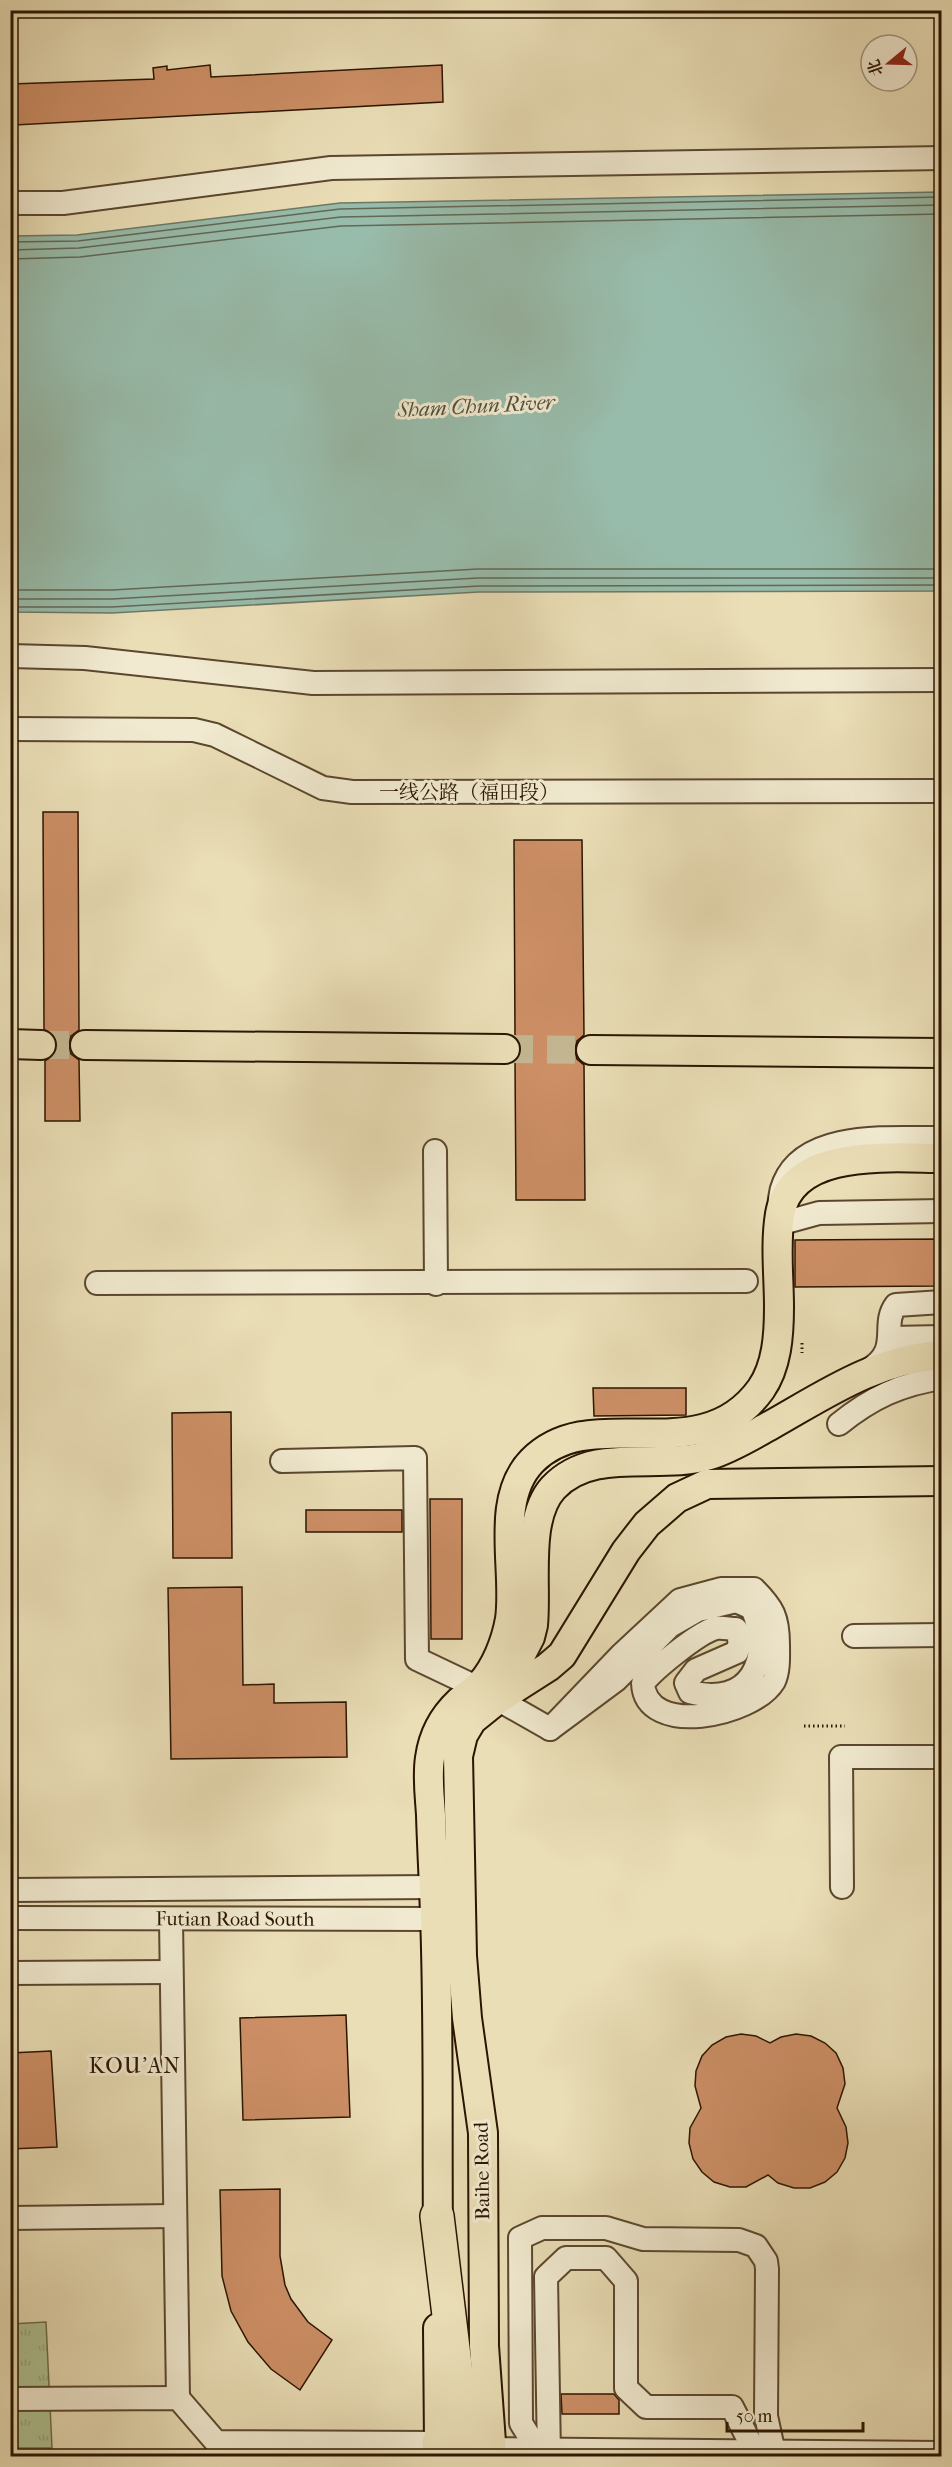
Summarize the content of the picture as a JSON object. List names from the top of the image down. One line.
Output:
{"streets":{"main road":["Baihe Road"],"street":["一线公路（福田段）","Futian Road South"]},"crossings":[["Futian Road South","Baihe Road"]],"districts":["KOU'AN"],"water":["Sham Chun River"],"scale_bar":"50 m","north":"left"}
